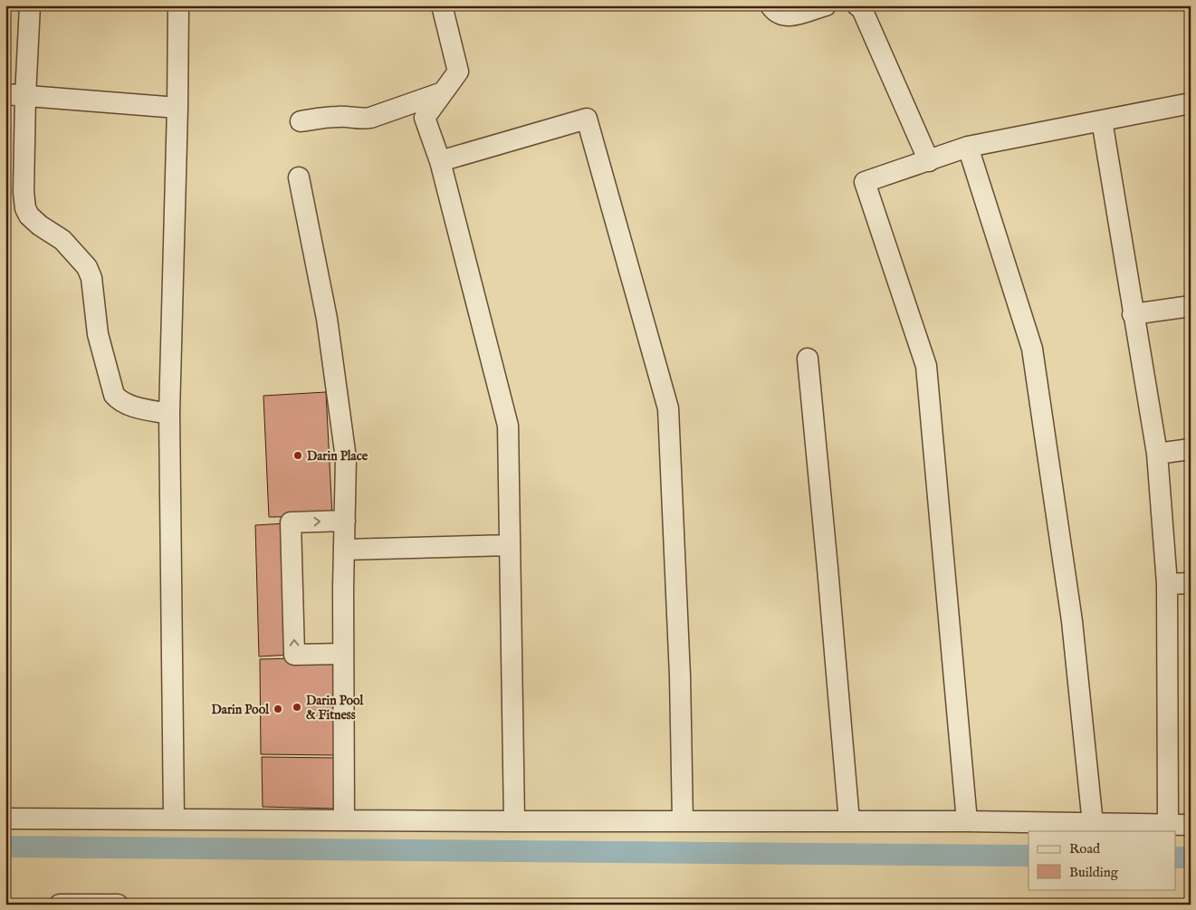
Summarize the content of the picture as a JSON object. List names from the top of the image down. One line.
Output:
{"places":["Darin Place","Darin Pool & Fitness","Darin Pool"],"legend":["Road","Building"]}
